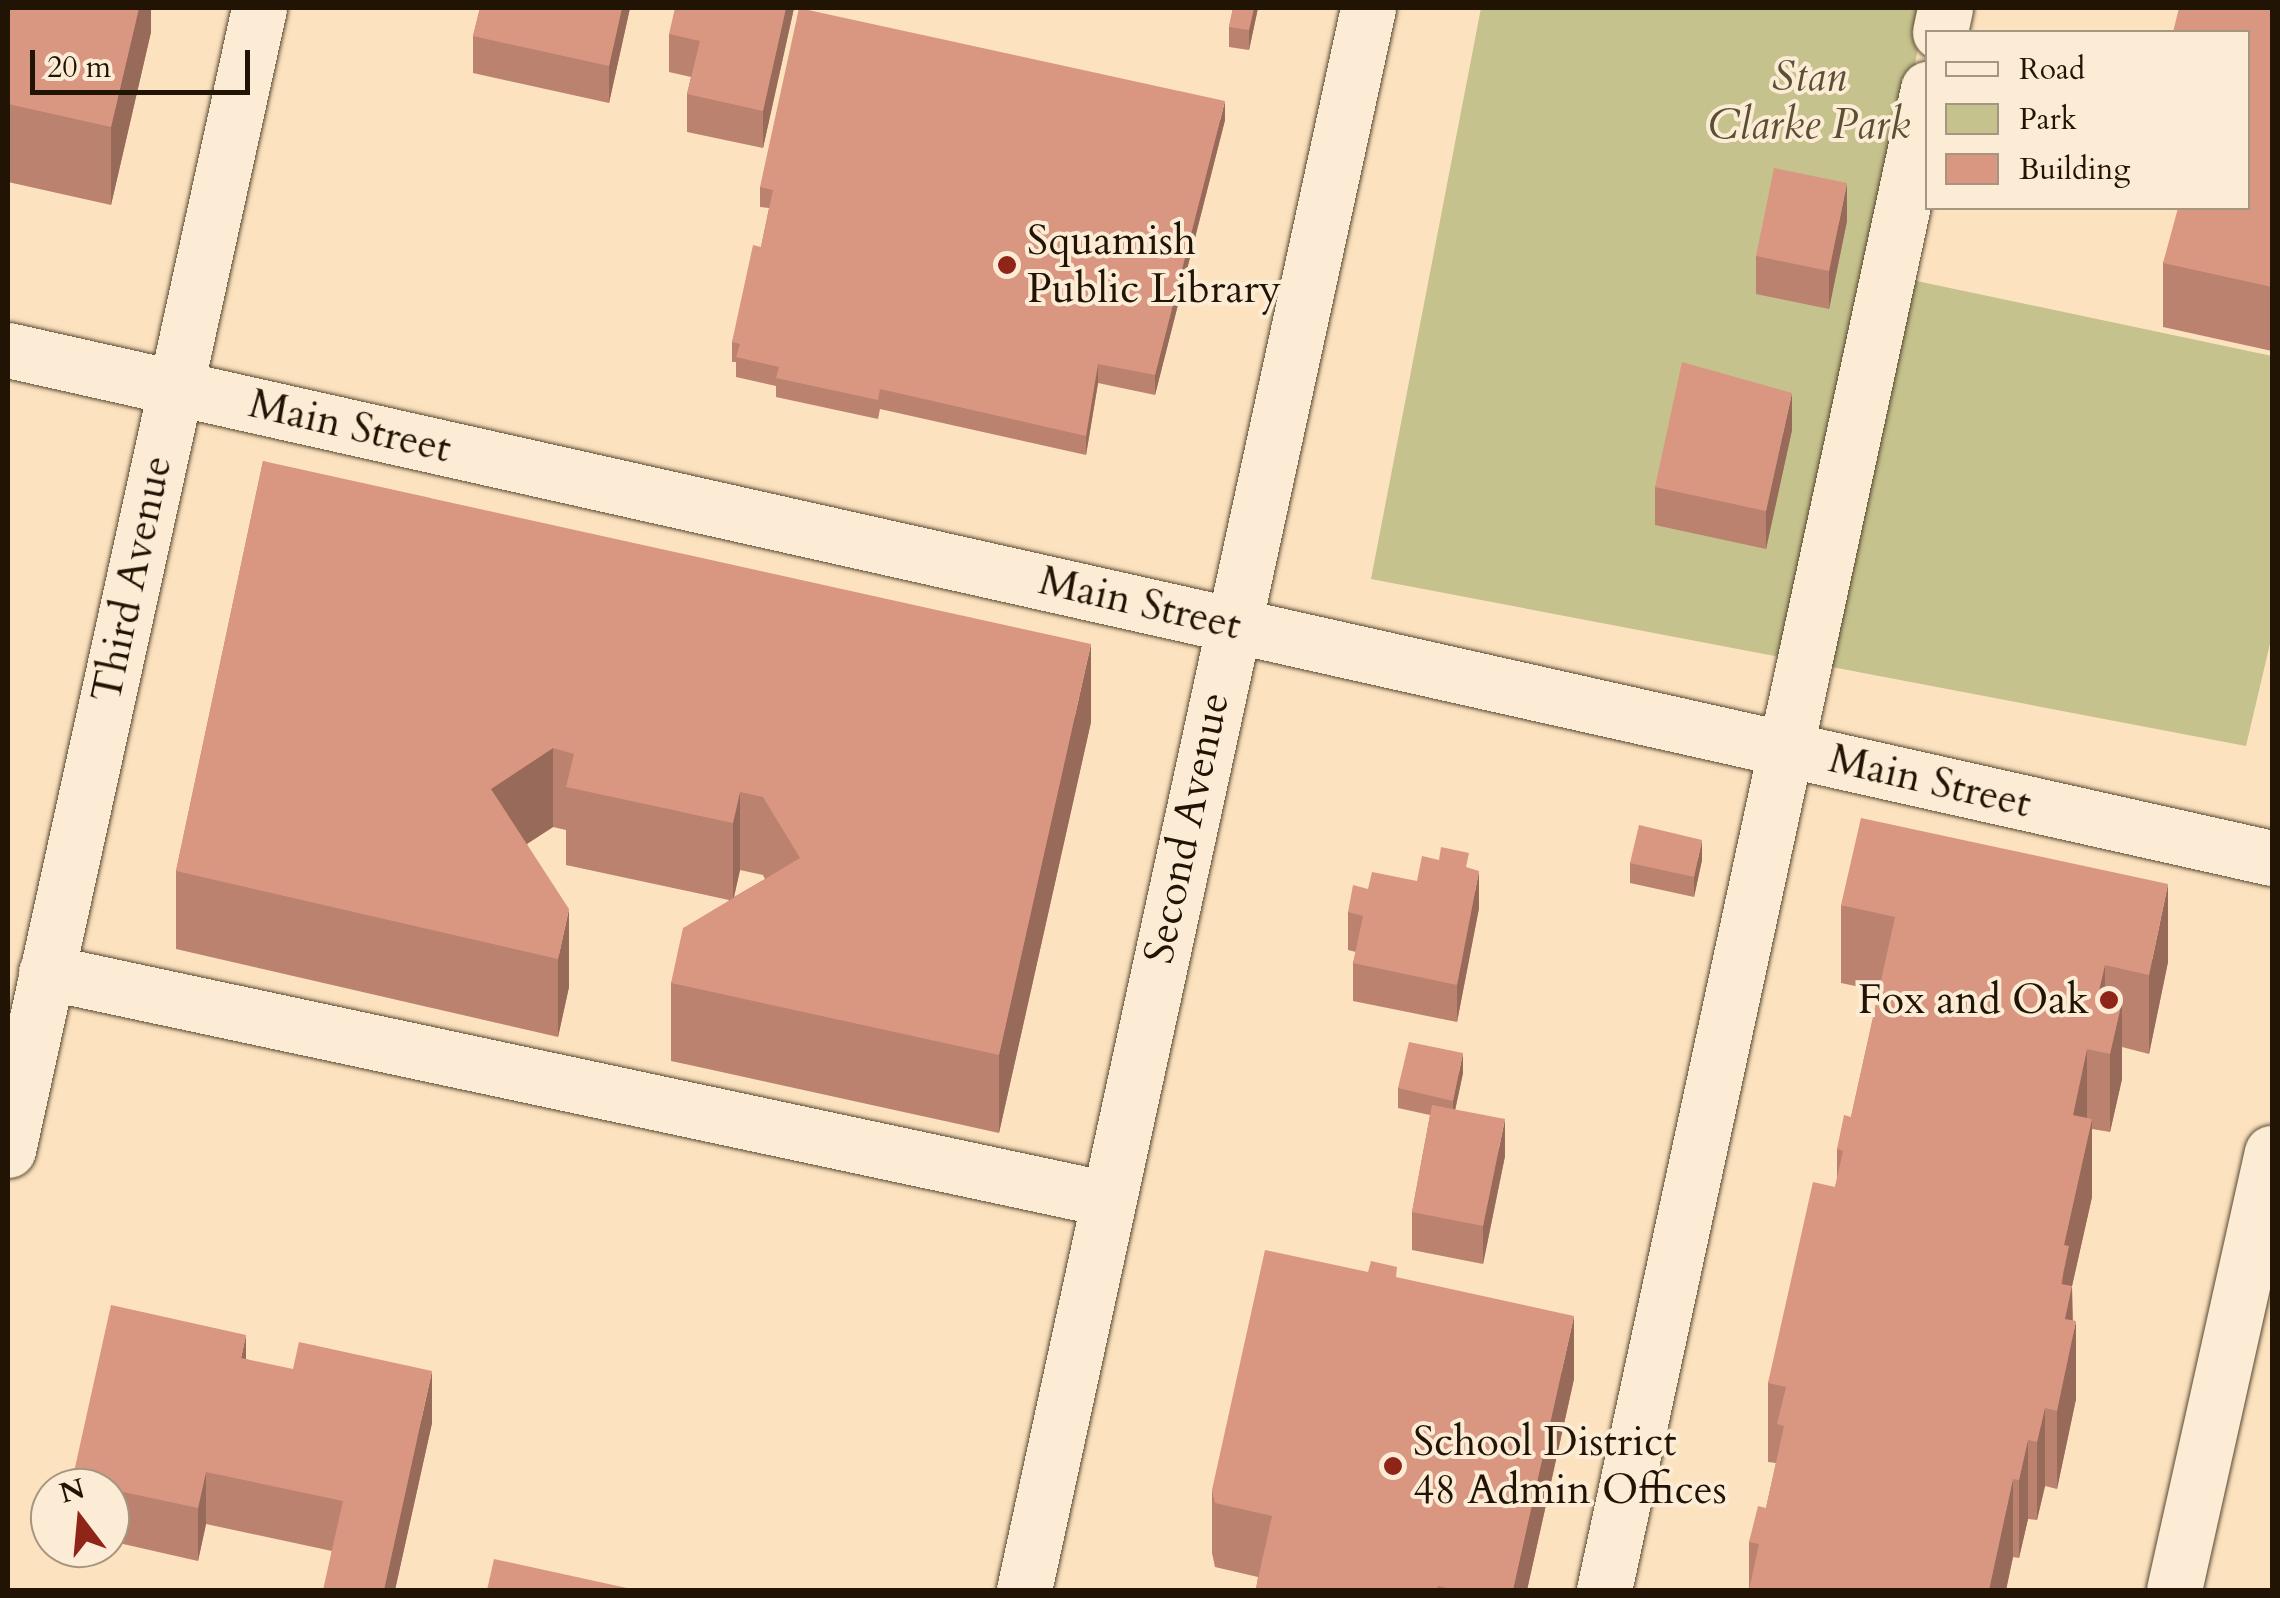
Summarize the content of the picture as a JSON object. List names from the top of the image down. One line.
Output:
{"streets":{"street":["Main Street","Third Avenue","Second Avenue"]},"crossings":[["Main Street","Third Avenue"],["Main Street","Second Avenue"]],"parks":["Stan Clarke Park"],"places":["Squamish Public Library","Fox and Oak","School District 48 Admin Offices"],"legend":["Road","Park","Building"],"scale_bar":"20 m","north":"top"}
